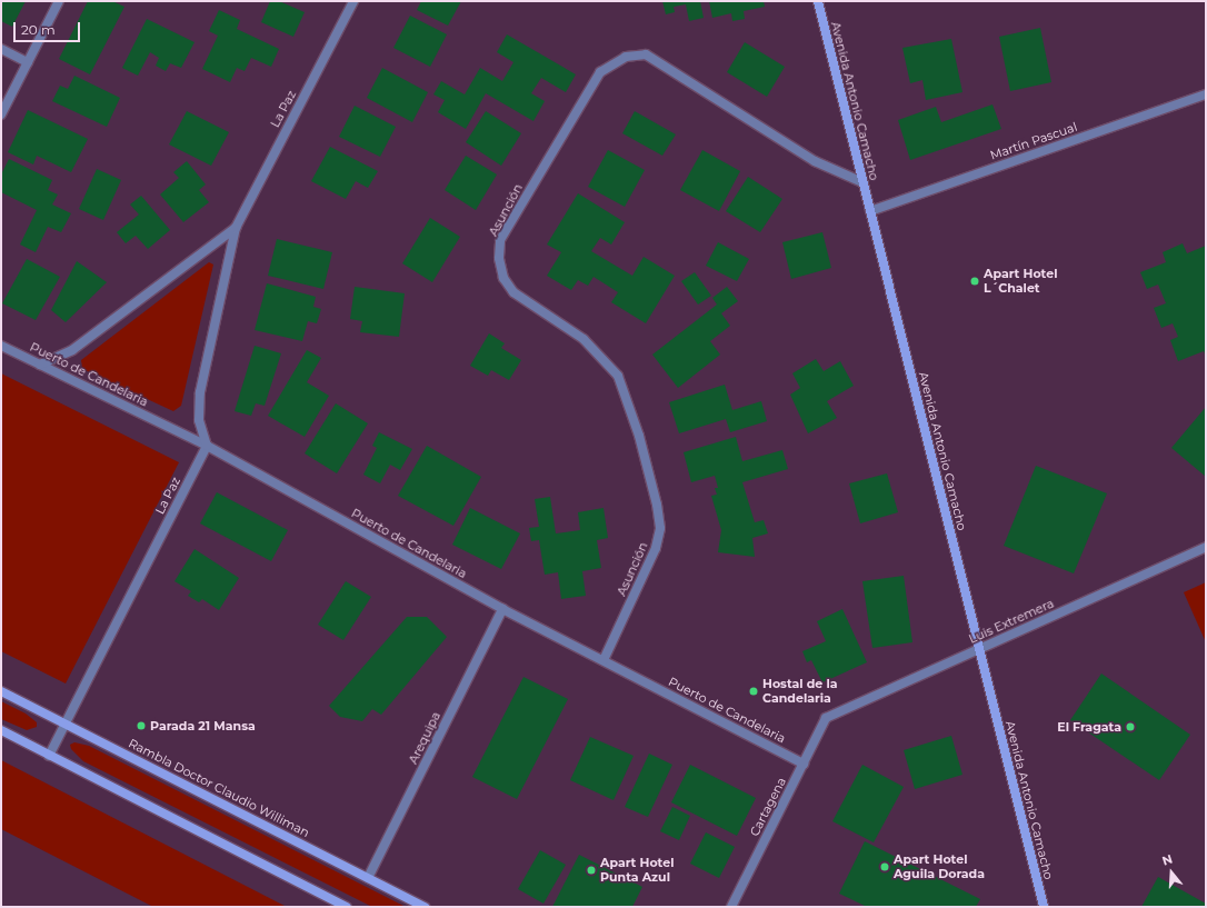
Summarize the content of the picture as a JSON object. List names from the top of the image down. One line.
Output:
{"streets":{"street":["Avenida Antonio Camacho","La Paz","Martín Pascual","Asunción","Puerto de Candelaria","Luis Extremera","Arequipa","Rambla Doctor Claudio Williman","Cartagena"]},"crossings":[["Avenida Antonio Camacho","Martín Pascual"],["Avenida Antonio Camacho","Asunción"],["Avenida Antonio Camacho","Luis Extremera"],["La Paz","Puerto de Candelaria"],["La Paz","Rambla Doctor Claudio Williman"],["Asunción","Puerto de Candelaria"],["Puerto de Candelaria","Arequipa"],["Puerto de Candelaria","Cartagena"],["Luis Extremera","Cartagena"],["Arequipa","Rambla Doctor Claudio Williman"]],"places":["Apart Hotel L´Chalet","Hostal de la Candelaria","Parada 21 Mansa","El Fragata","Apart Hotel Aguila Dorada","Apart Hotel Punta Azul"],"scale_bar":"20 m","north":"top"}
